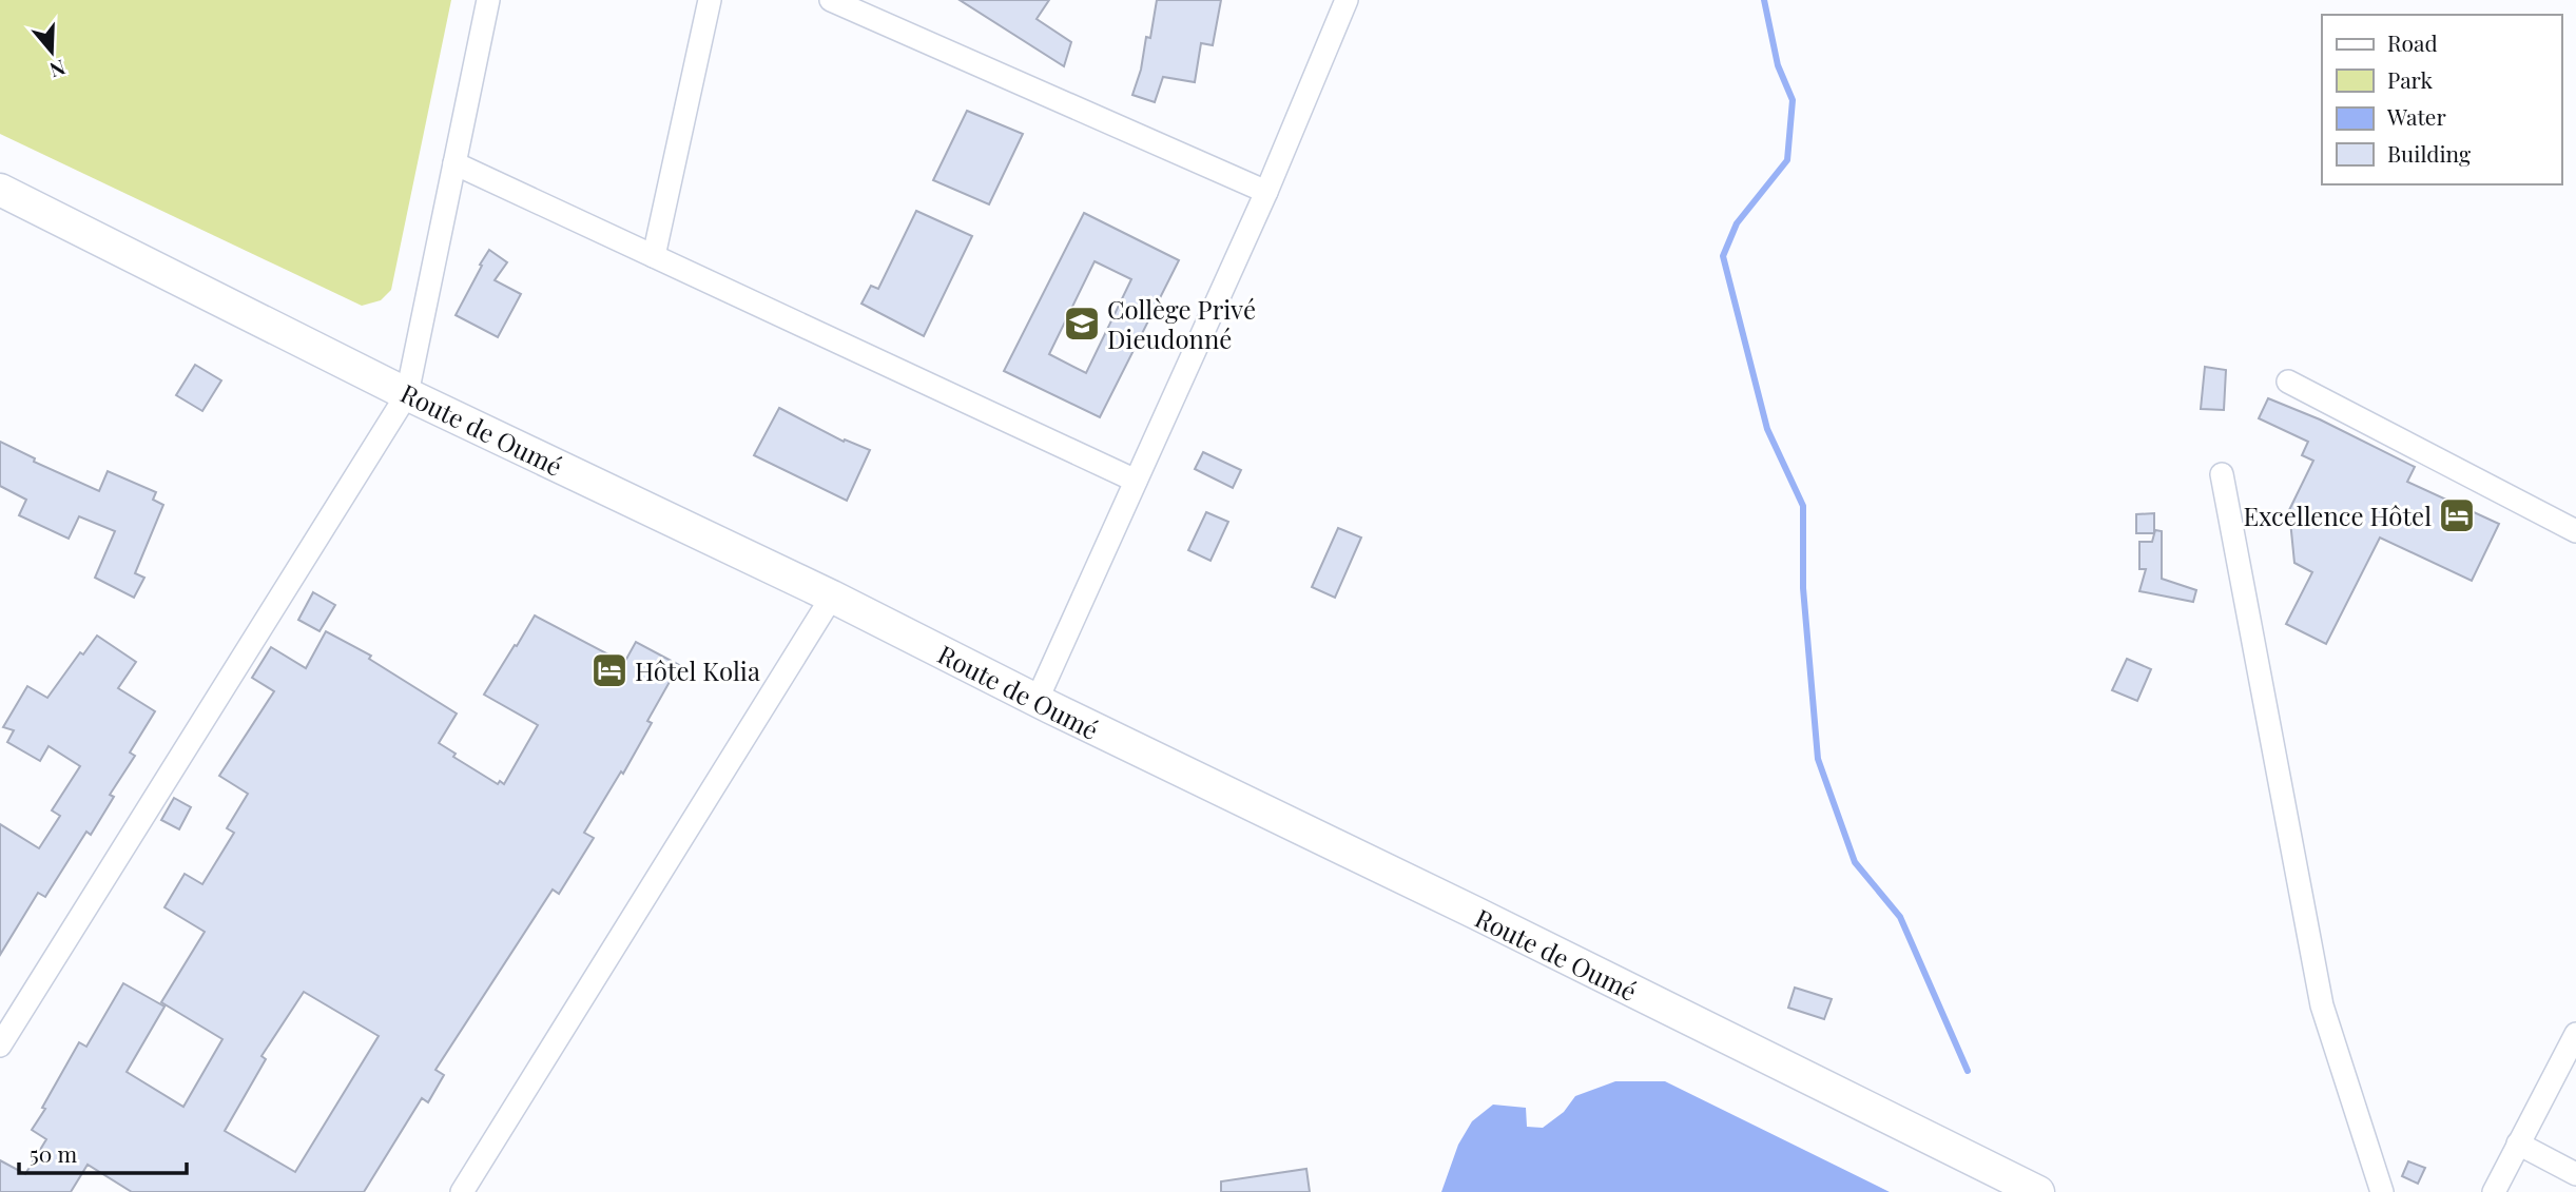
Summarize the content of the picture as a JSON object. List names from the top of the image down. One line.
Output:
{"streets":{"main road":["Route de Oumé"]},"places":{"school or university":["Collège Privé Dieudonné"],"hotel":["Excellence Hôtel","Hôtel Kolia"]},"legend":["Road","Park","Water","Building"],"scale_bar":"50 m","north":"bottom"}
